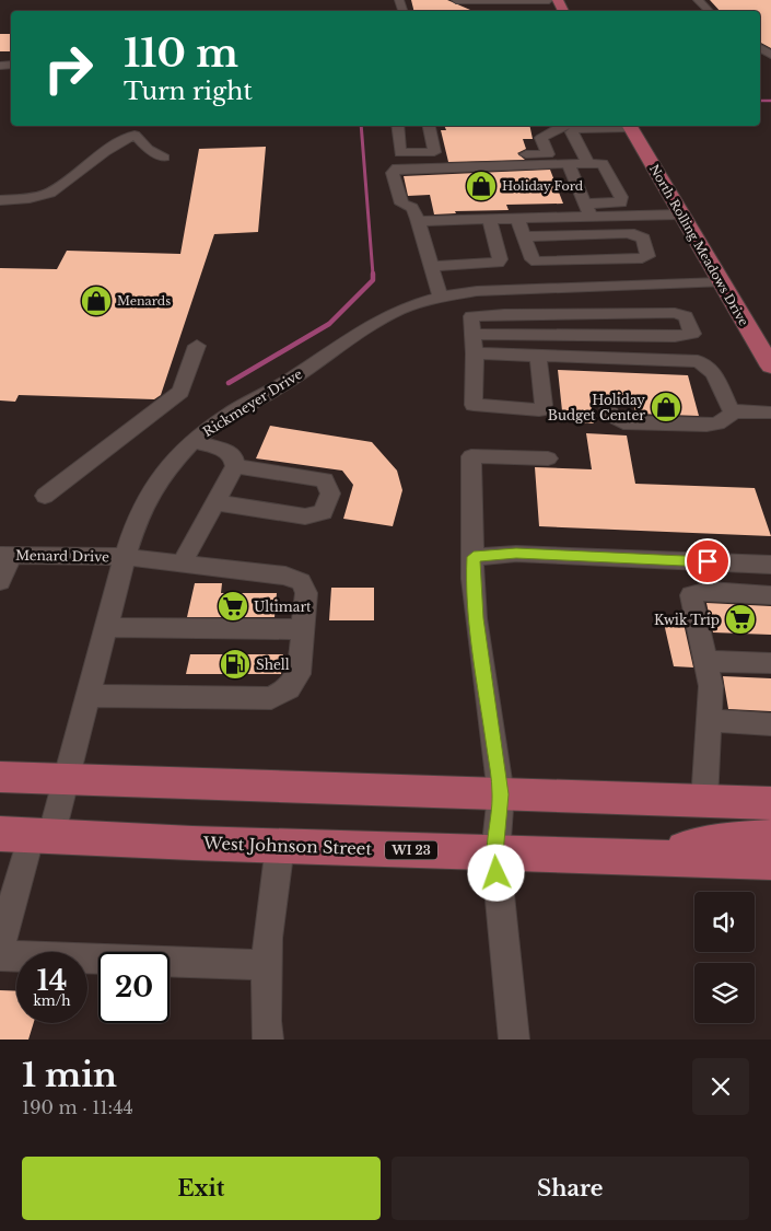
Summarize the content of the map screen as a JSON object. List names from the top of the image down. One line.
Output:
{"streets":{"main road":["North Rolling Meadows Drive","West Johnson Street","WI 23"],"street":["Rickmeyer Drive","Menard Drive"]},"crossings":[["North Rolling Meadows Drive","Rickmeyer Drive"],["Rickmeyer Drive","Menard Drive"],["Rickmeyer Drive","West Johnson Street"]],"places":{"shop":["Holiday Ford","Menards","Holiday Budget Center"],"supermarket":["Ultimart","Kwik Trip"],"fuel station":["Shell"]},"page":{"turn":["110 m","Turn right"],"speed":"14 km/h","limit":"20","heading":["1 min","190 m · 11:44"],"buttons":["Exit","Share"]}}
